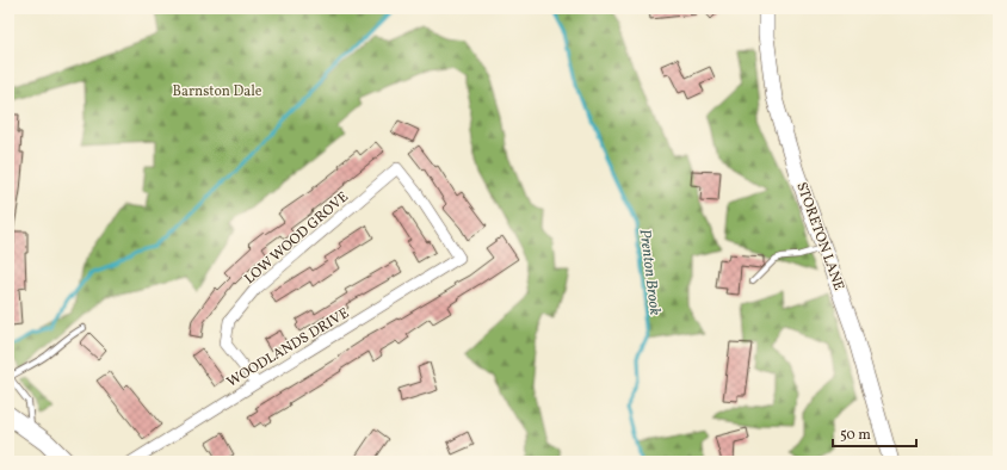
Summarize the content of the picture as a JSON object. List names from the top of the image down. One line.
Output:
{"streets":{"street":["STORETON LANE","LOW WOOD GROVE","WOODLANDS DRIVE"]},"crossings":[["LOW WOOD GROVE","WOODLANDS DRIVE"]],"water":["Prenton Brook"],"parks":["Barnston Dale"],"scale_bar":"50 m"}
